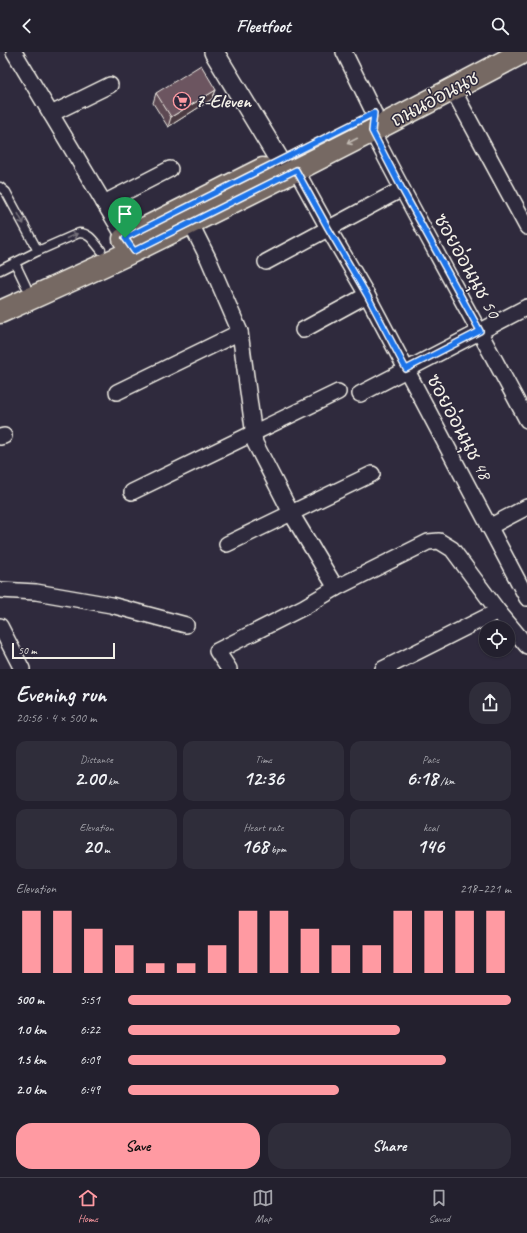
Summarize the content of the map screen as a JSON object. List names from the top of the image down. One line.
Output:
{"streets":{"main road":["ถนนอ่อนนุช"],"street":["ซอยอ่อนนุช 50","ซอยอ่อนนุช 48"]},"crossings":[["ถนนอ่อนนุช","ซอยอ่อนนุช 50"],["ถนนอ่อนนุช","ซอยอ่อนนุช 48"]],"places":{"supermarket":["7-Eleven"]},"scale_bar":"50 m","page":{"header":"Fleetfoot","scale":"50 m","heading":["Evening run","20:56 · 4 × 500 m"],"stats":[["Distance","2.00 km"],["Time","12:36"],["Pace","6:18 /km"],["Elevation","20 m"],["Heart rate","168 bpm"],["kcal","146"]],"chart":["Elevation","218–221 m"],"list":[{"name":"500 m","note":"5:51"},{"name":"1.0 km","note":"6:22"},{"name":"1.5 km","note":"6:09"},{"name":"2.0 km","note":"6:49"}],"buttons":["Save","Share"],"tabs":["Home","Map","Saved"]}}
